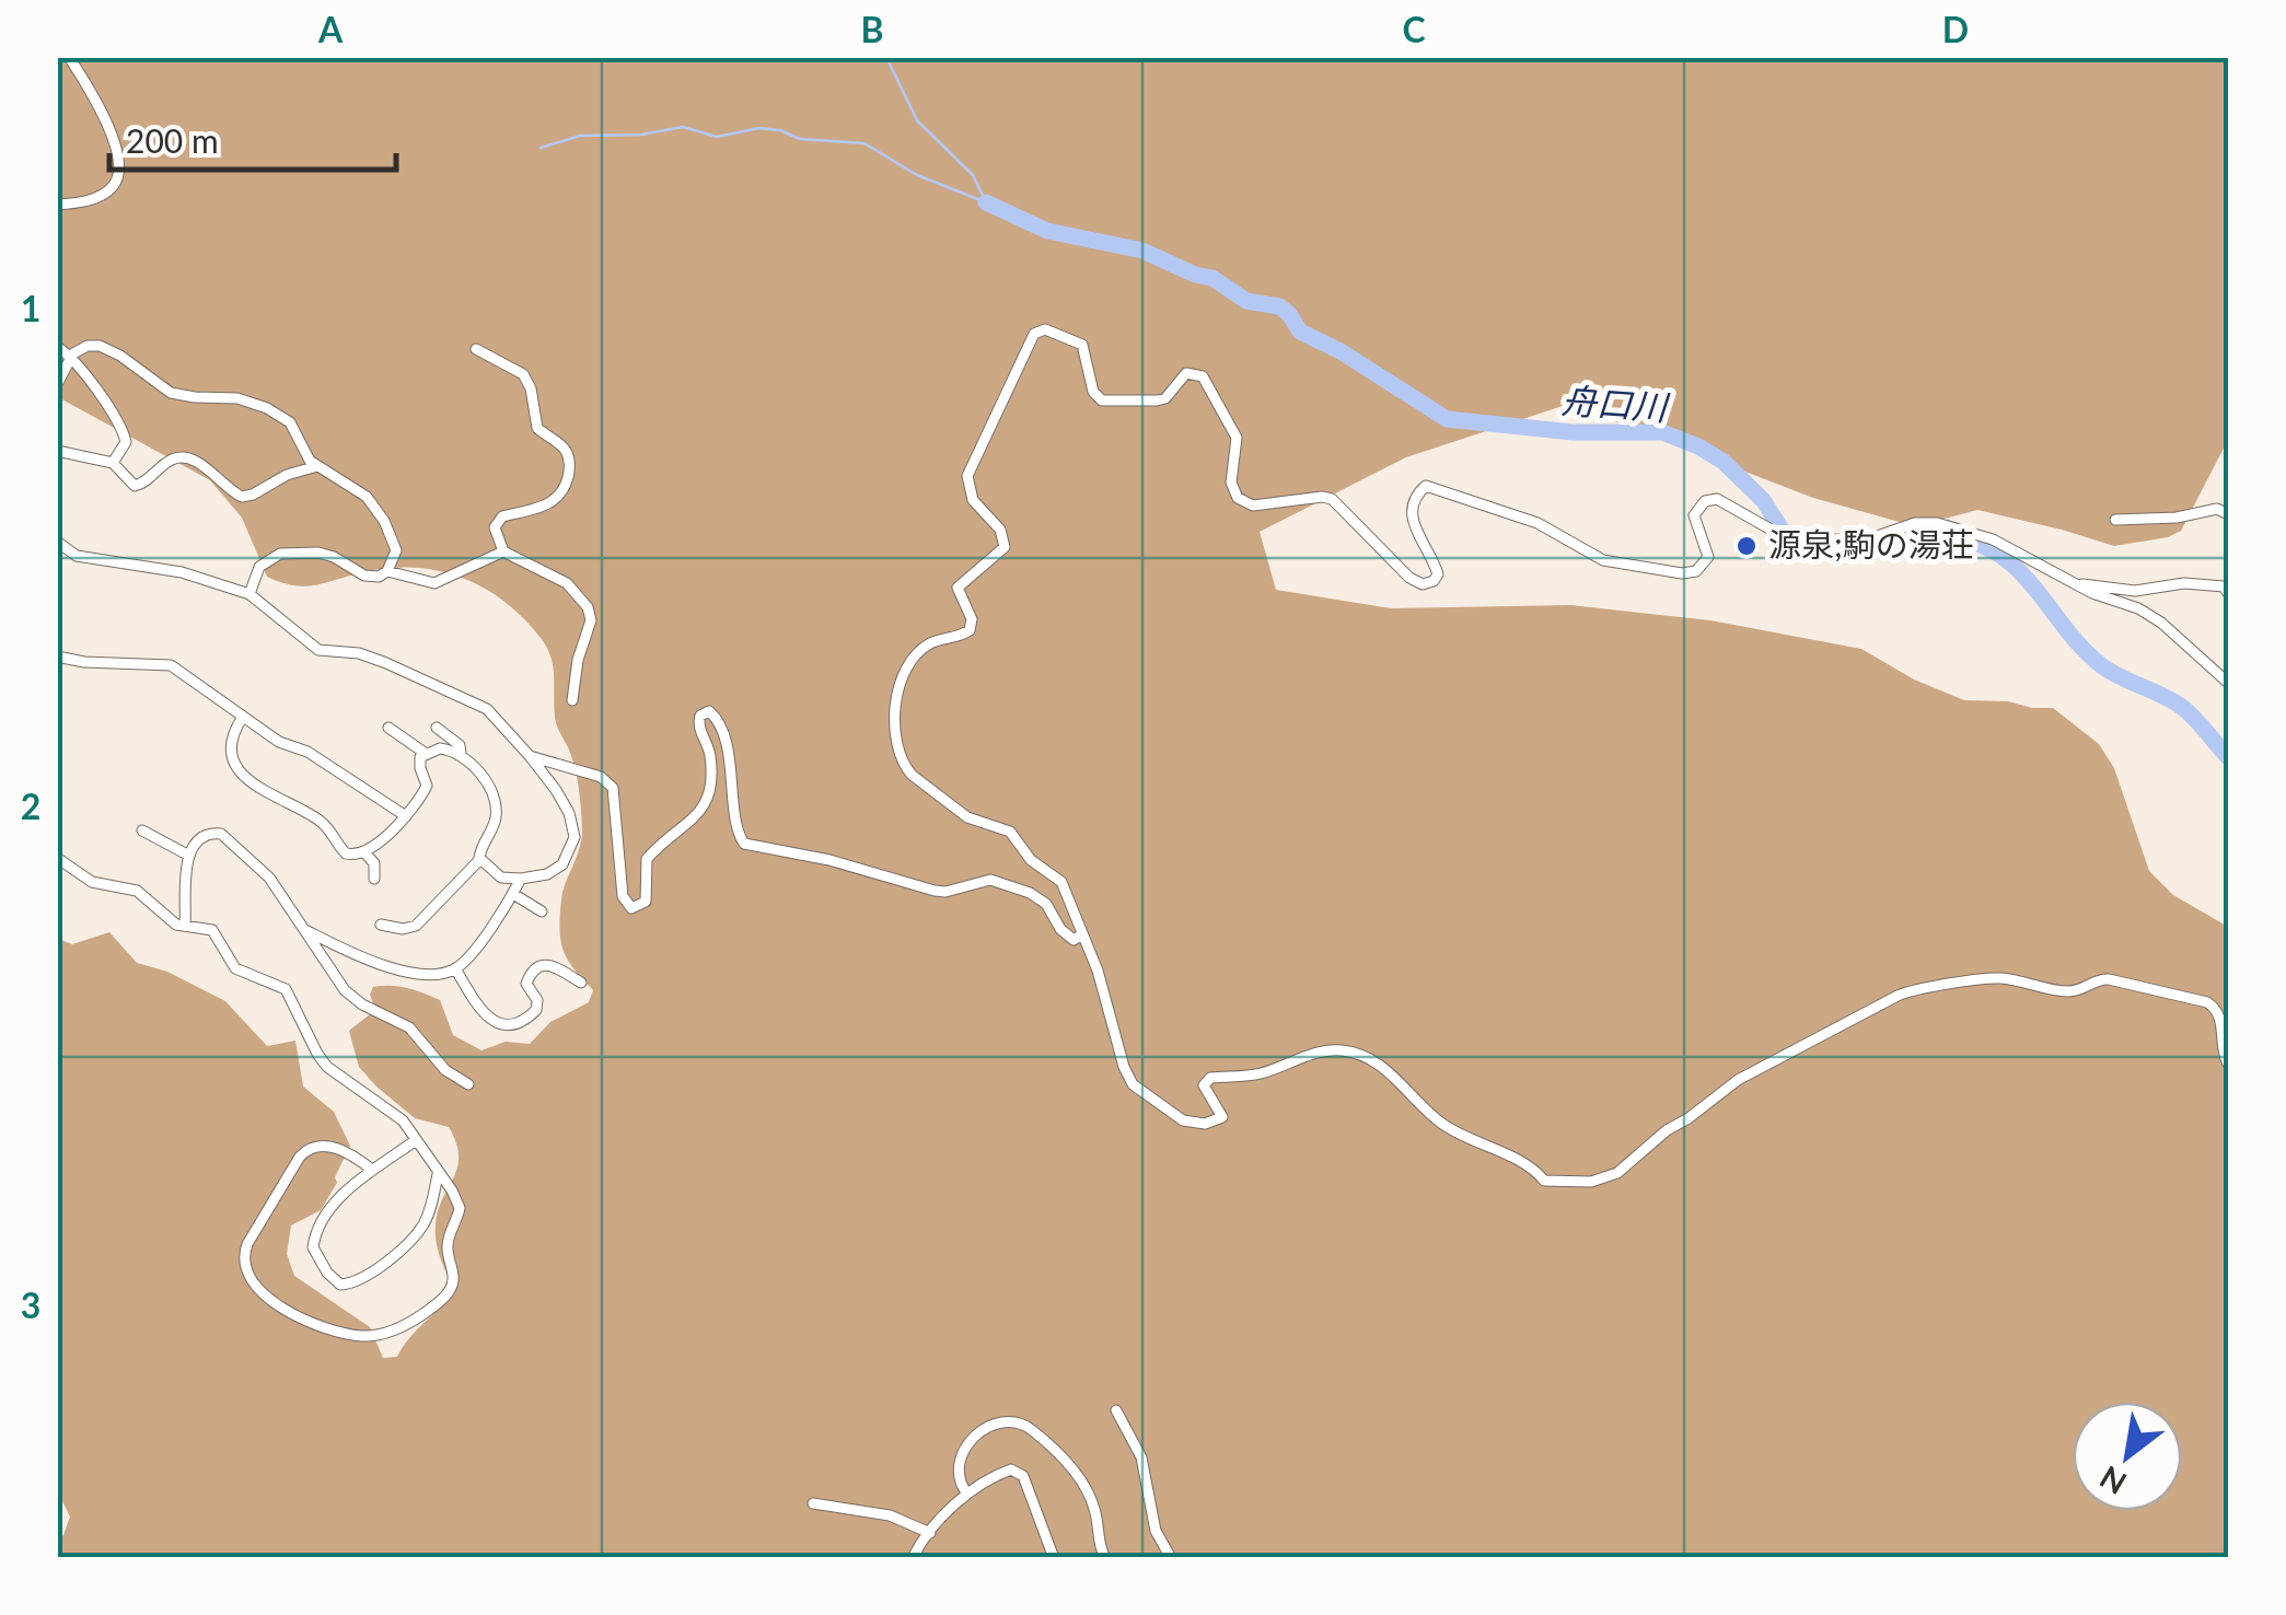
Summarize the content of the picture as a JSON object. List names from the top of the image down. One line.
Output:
{"water":["舟口川"],"places":["源泉;駒の湯荘"],"scale_bar":"200 m","north":"bottom left","grid":{"columns":["A","B","C","D"],"rows":["1","2","3"]}}
